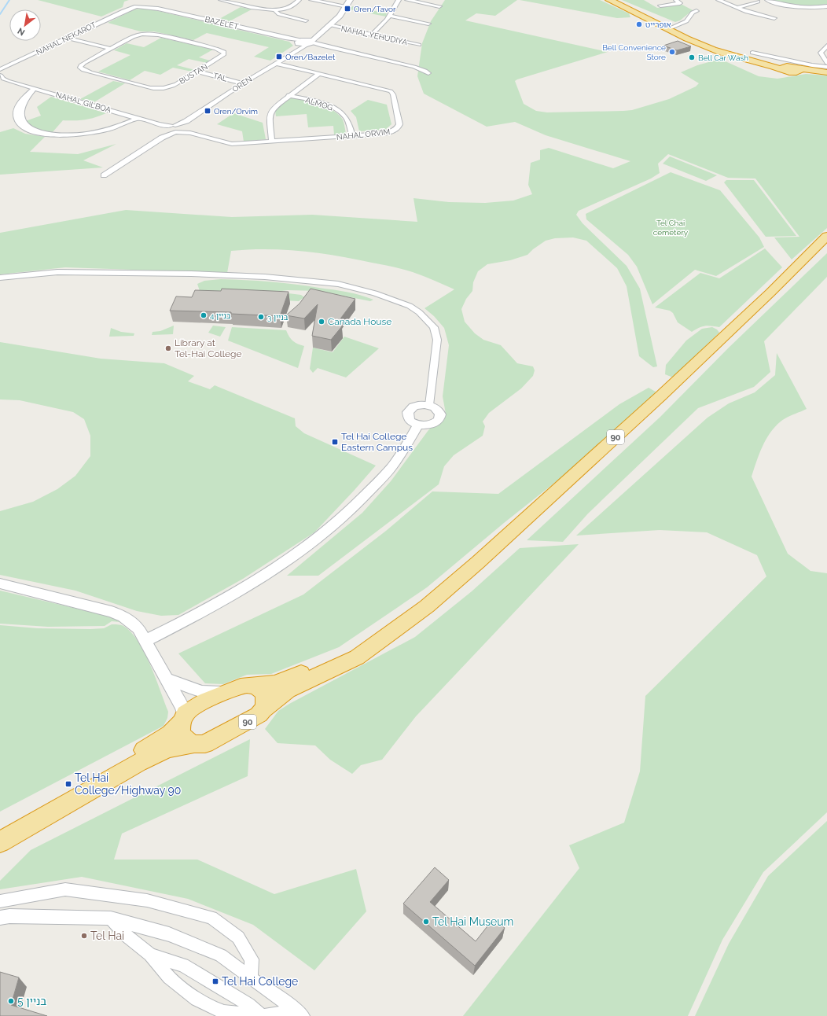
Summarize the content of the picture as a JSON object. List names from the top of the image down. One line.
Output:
{"streets":{"highway":["90"],"street":["BAZELET","NAHAL YEHUDIYA","NAHAL NEKAROT","BUSTAN","TAL","OREN","NAHAL GILBOA","ALMOG","NAHAL ORVIM"]},"crossings":[["BAZELET","NAHAL NEKAROT"],["BAZELET","OREN"],["NAHAL YEHUDIYA","OREN"],["NAHAL NEKAROT","NAHAL GILBOA"],["BUSTAN","TAL"],["TAL","OREN"],["OREN","NAHAL GILBOA"],["OREN","NAHAL ORVIM"],["NAHAL GILBOA","NAHAL ORVIM"],["ALMOG","NAHAL ORVIM"]],"parks":["Tel Chai cemetery"],"places":{"transit":["Oren/Tavor","Oren/Bazelet","Oren/Orvim","Tel Hai College Eastern Campus","Tel Hai College/Highway 90","Tel Hai College"],"other":["אופרייט","Bell Convenience Store","Bell Car Wash","בניין 4","בניין 3","Canada House","Library at Tel-Hai College","Tel Hai Museum","Tel Hai","בניין 5"]},"north":"bottom left"}
